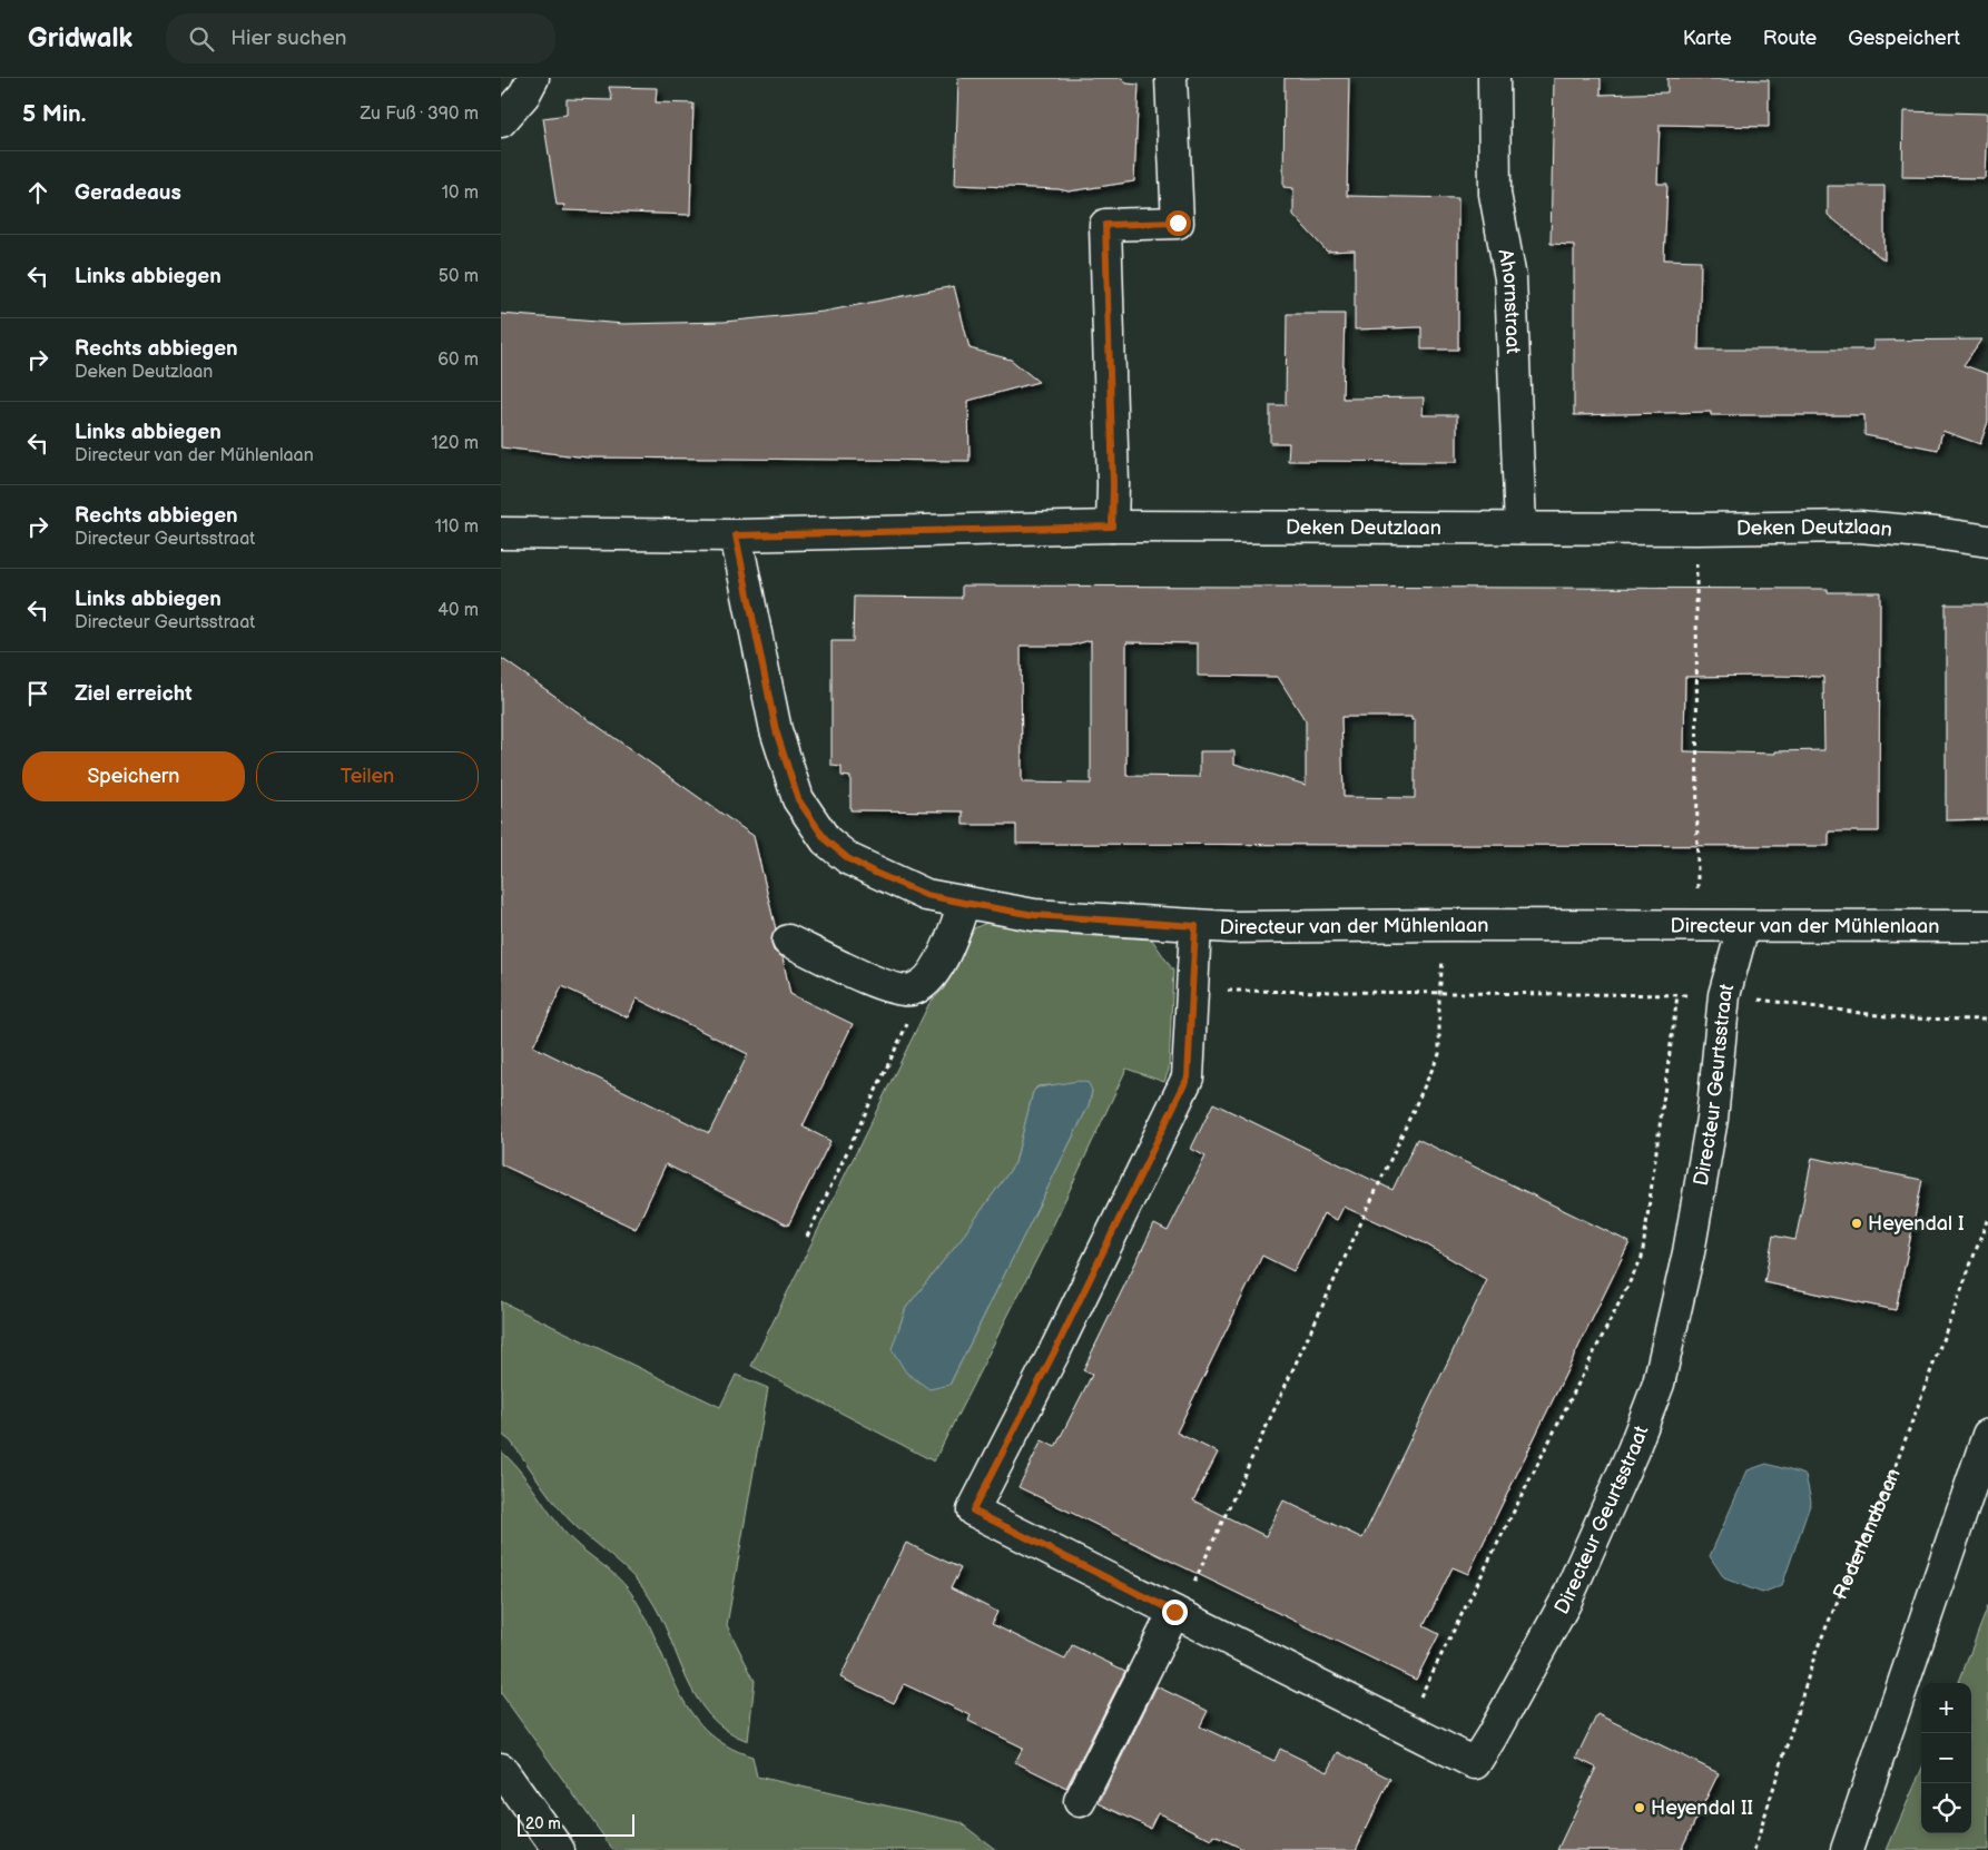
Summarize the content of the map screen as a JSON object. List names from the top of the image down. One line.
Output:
{"streets":{"street":["Ahornstraat","Deken Deutzlaan","Directeur van der Mühlenlaan","Directeur Geurtsstraat"],"path":["Roderlandbaan"]},"crossings":[["Ahornstraat","Deken Deutzlaan"],["Deken Deutzlaan","Directeur van der Mühlenlaan"],["Directeur van der Mühlenlaan","Directeur Geurtsstraat"]],"places":["Heyendal I","Heyendal II"],"scale_bar":"20 m","page":{"header":"Gridwalk","search":"Hier suchen","nav":["Karte","Route","Gespeichert"],"heading":["5 Min.","Zu Fuß · 390 m"],"list":[["Geradeaus","10 m"],["Links abbiegen","50 m"],["Rechts abbiegen","Deken Deutzlaan","60 m"],["Links abbiegen","Directeur van der Mühlenlaan","120 m"],["Rechts abbiegen","Directeur Geurtsstraat","110 m"],["Links abbiegen","Directeur Geurtsstraat","40 m"],"Ziel erreicht"],"buttons":["Speichern","Teilen"],"map_buttons":["+","−"],"scale":"20 m"}}
